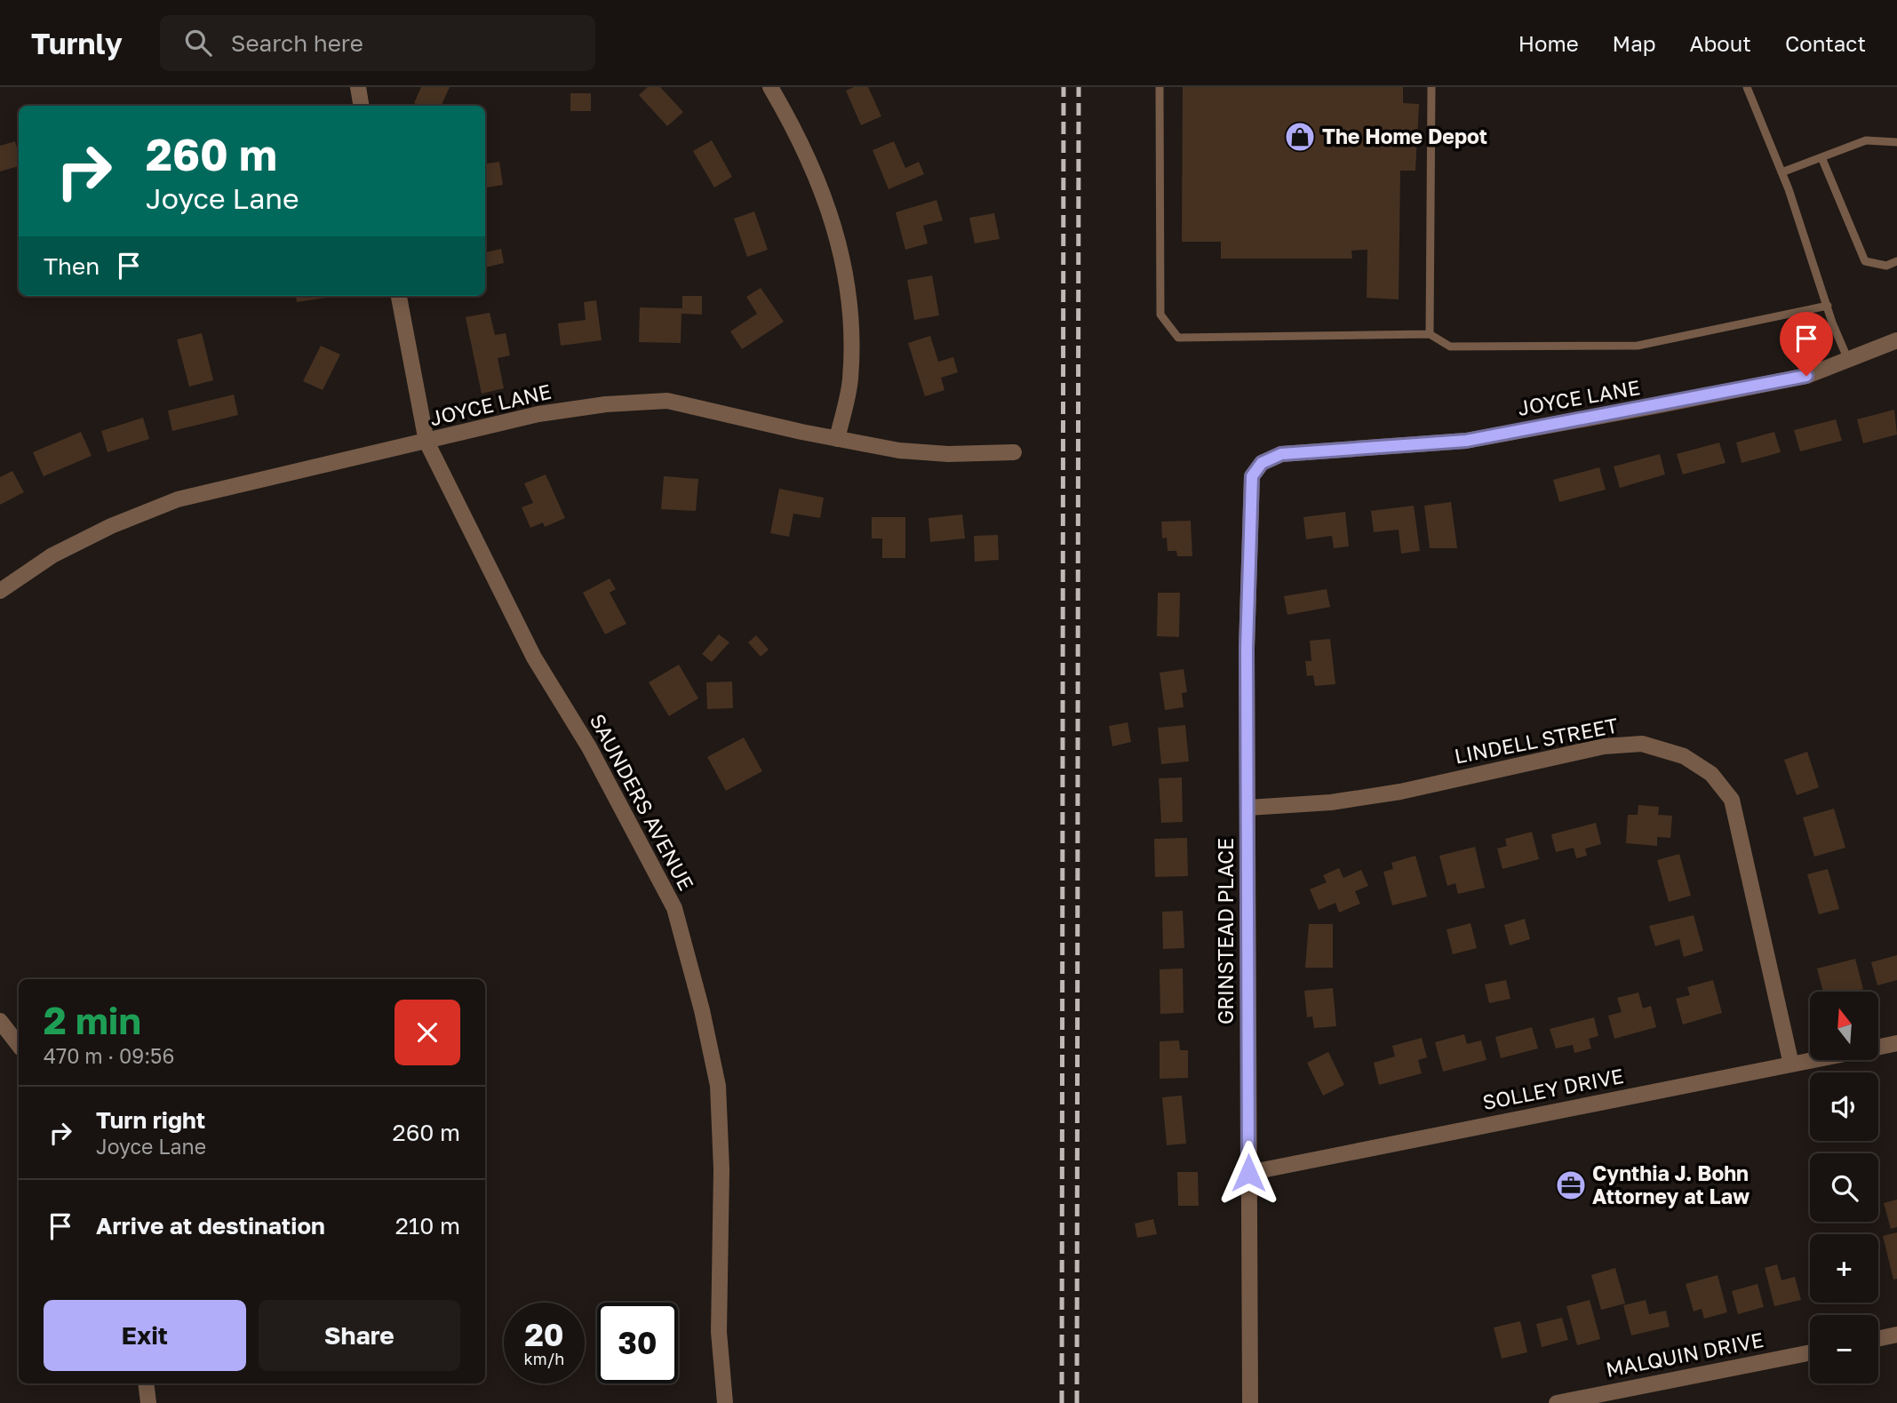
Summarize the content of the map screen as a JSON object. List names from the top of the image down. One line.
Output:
{"streets":{"street":["JOYCE LANE","LINDELL STREET","SAUNDERS AVENUE","GRINSTEAD PLACE","SOLLEY DRIVE","MALQUIN DRIVE"]},"crossings":[["JOYCE LANE","SAUNDERS AVENUE"],["JOYCE LANE","GRINSTEAD PLACE"],["LINDELL STREET","GRINSTEAD PLACE"],["LINDELL STREET","SOLLEY DRIVE"],["GRINSTEAD PLACE","SOLLEY DRIVE"]],"places":{"shop":["The Home Depot"],"office":["Cynthia J. Bohn Attorney at Law"]},"north":"top","page":{"header":"Turnly","search":"Search here","nav":["Home","Map","About","Contact"],"turn":["260 m","Joyce Lane"],"then":"Then","heading":["2 min","470 m · 09:56"],"map_buttons":["+","−"],"list":[{"name":"Turn right","note":"Joyce Lane","value":"260 m"},{"name":"Arrive at destination","value":"210 m"}],"buttons":["Exit","Share"],"speed":"20 km/h","limit":"30"}}
